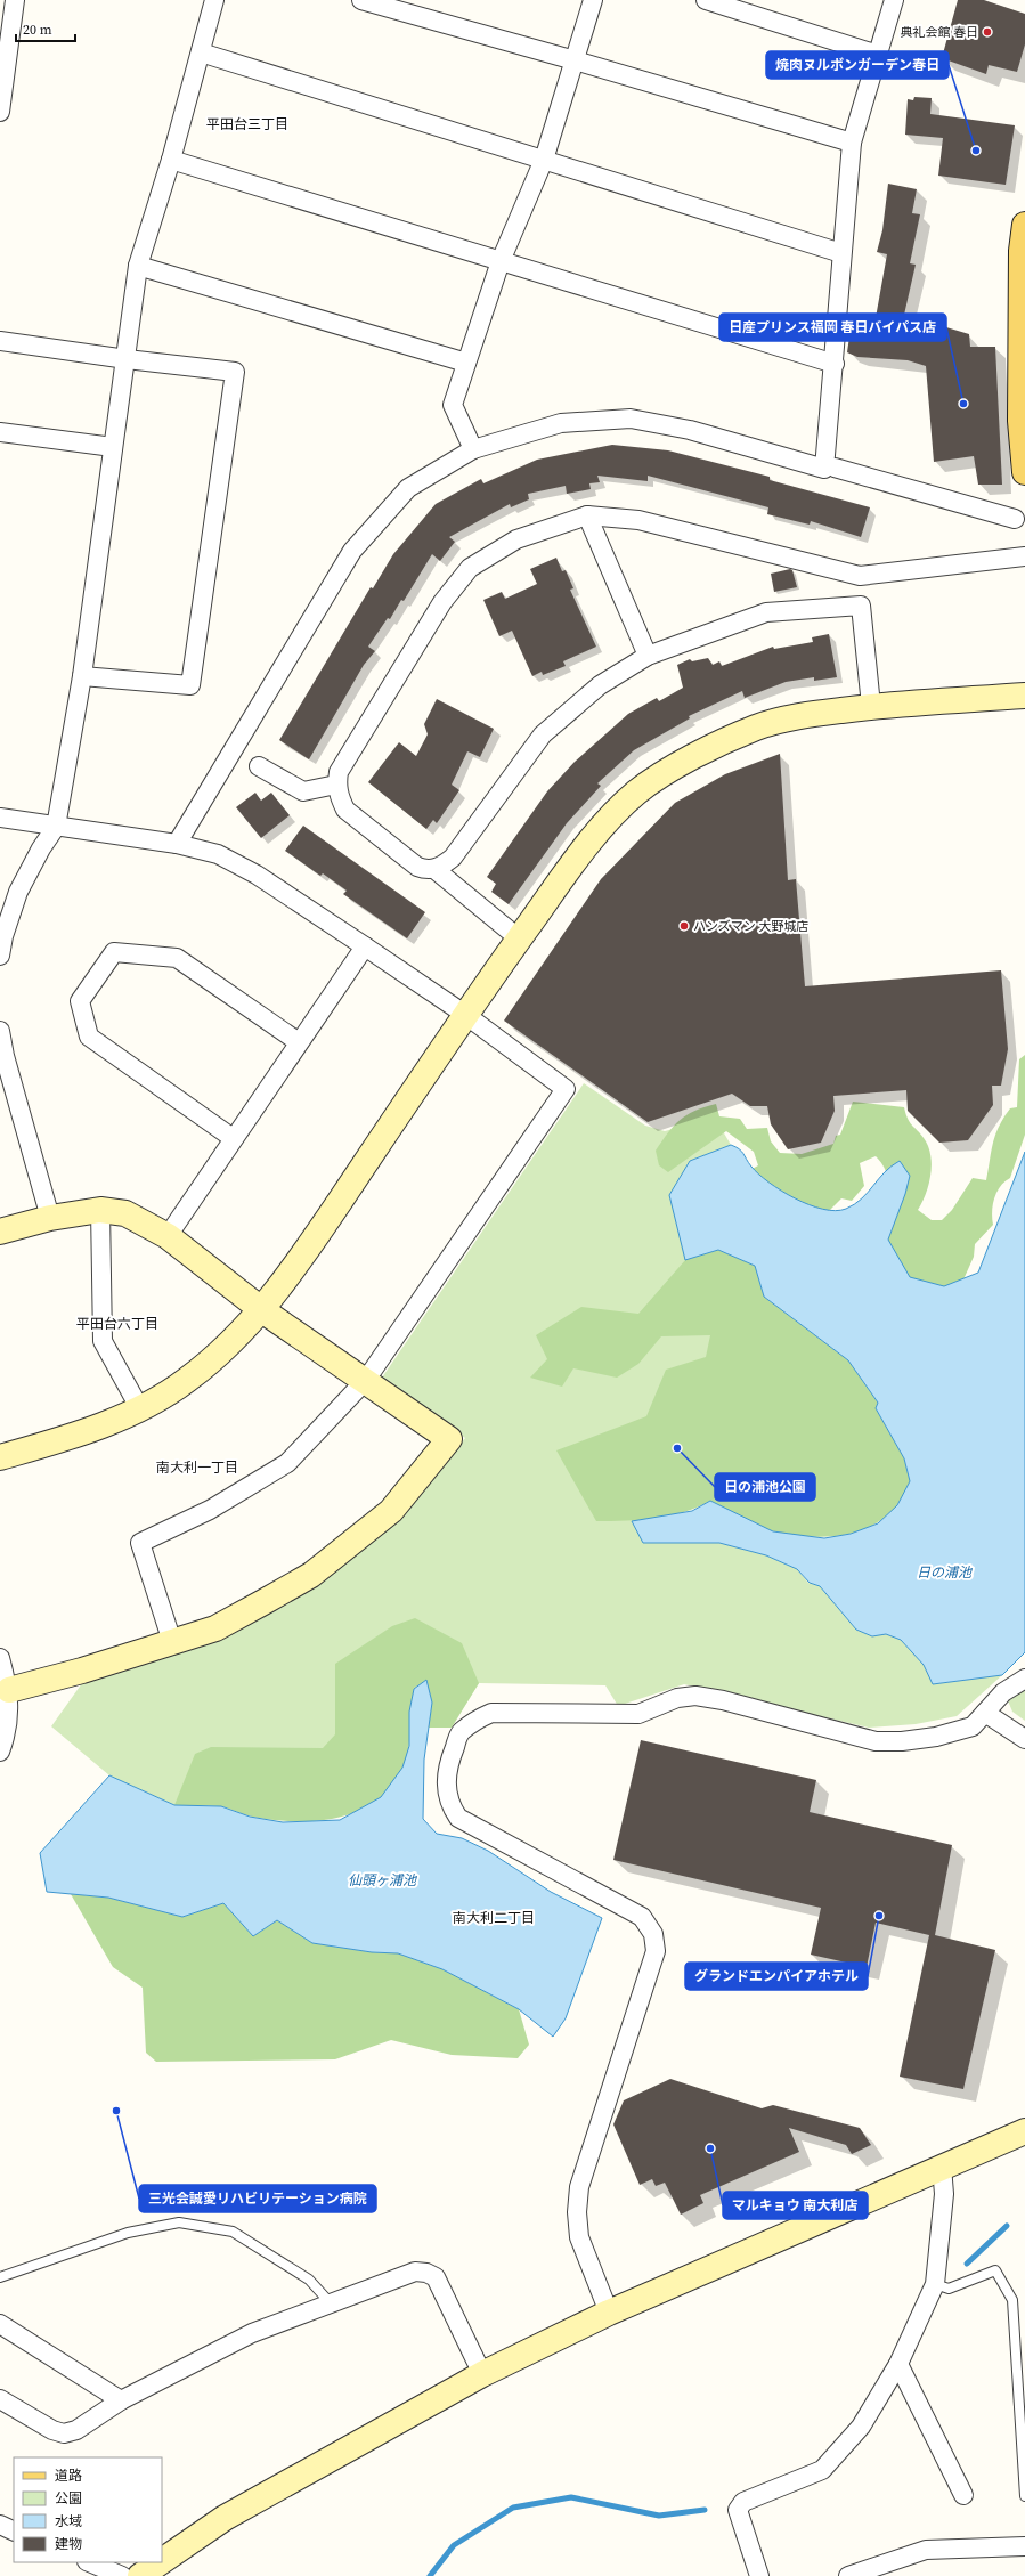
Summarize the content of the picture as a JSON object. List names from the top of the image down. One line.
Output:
{"districts":["平田台三丁目","平田台六丁目","南大利一丁目","南大利二丁目"],"water":["日の浦池","仙頭ヶ浦池"],"places":["典礼会館 春日","焼肉ヌルボンガーデン春日","日産プリンス福岡 春日バイパス店","ハンズマン 大野城店","日の浦池公園","グランドエンパイアホテル","三光会誠愛リハビリテーション病院","マルキョウ 南大利店"],"legend":["道路","公園","水域","建物"],"scale_bar":"20 m"}
